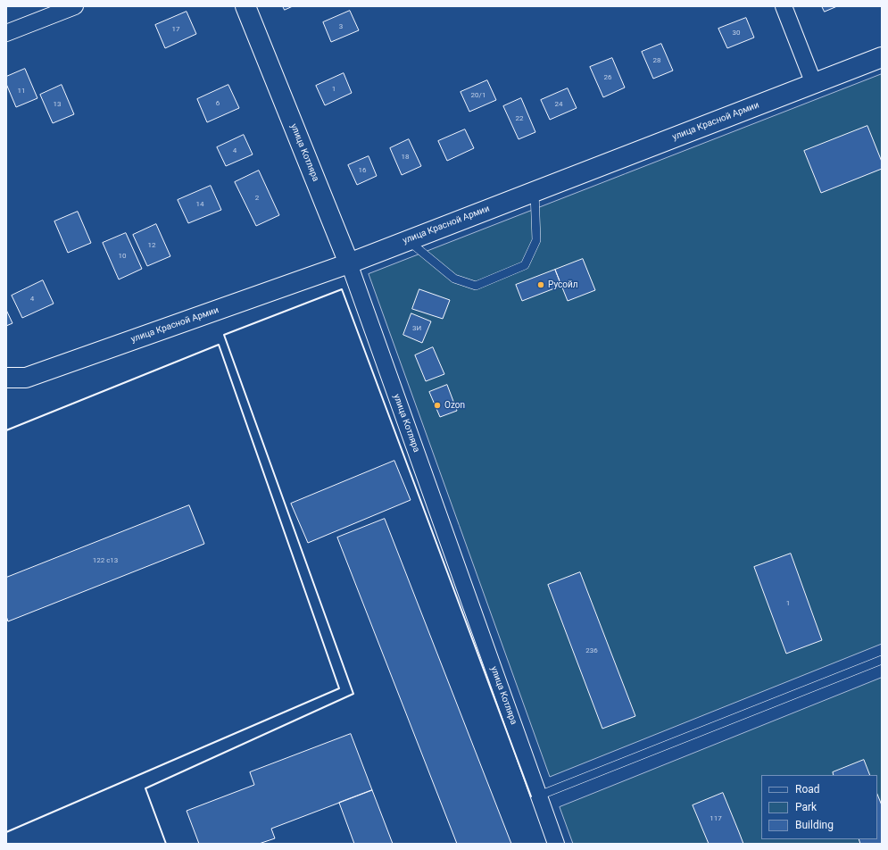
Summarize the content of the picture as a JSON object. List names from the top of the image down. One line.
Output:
{"streets":{"street":["улица Красной Армии","улица Котляра"]},"crossings":[["улица Красной Армии","улица Котляра"]],"places":["Русойл","Ozon"],"house_numbers":["3","17","30","28","26","1","11","20/1","6","13","24","22","4","18","16","2","14","12","10","4","3И","122 с13","1","236","117"],"legend":["Road","Park","Building"]}
